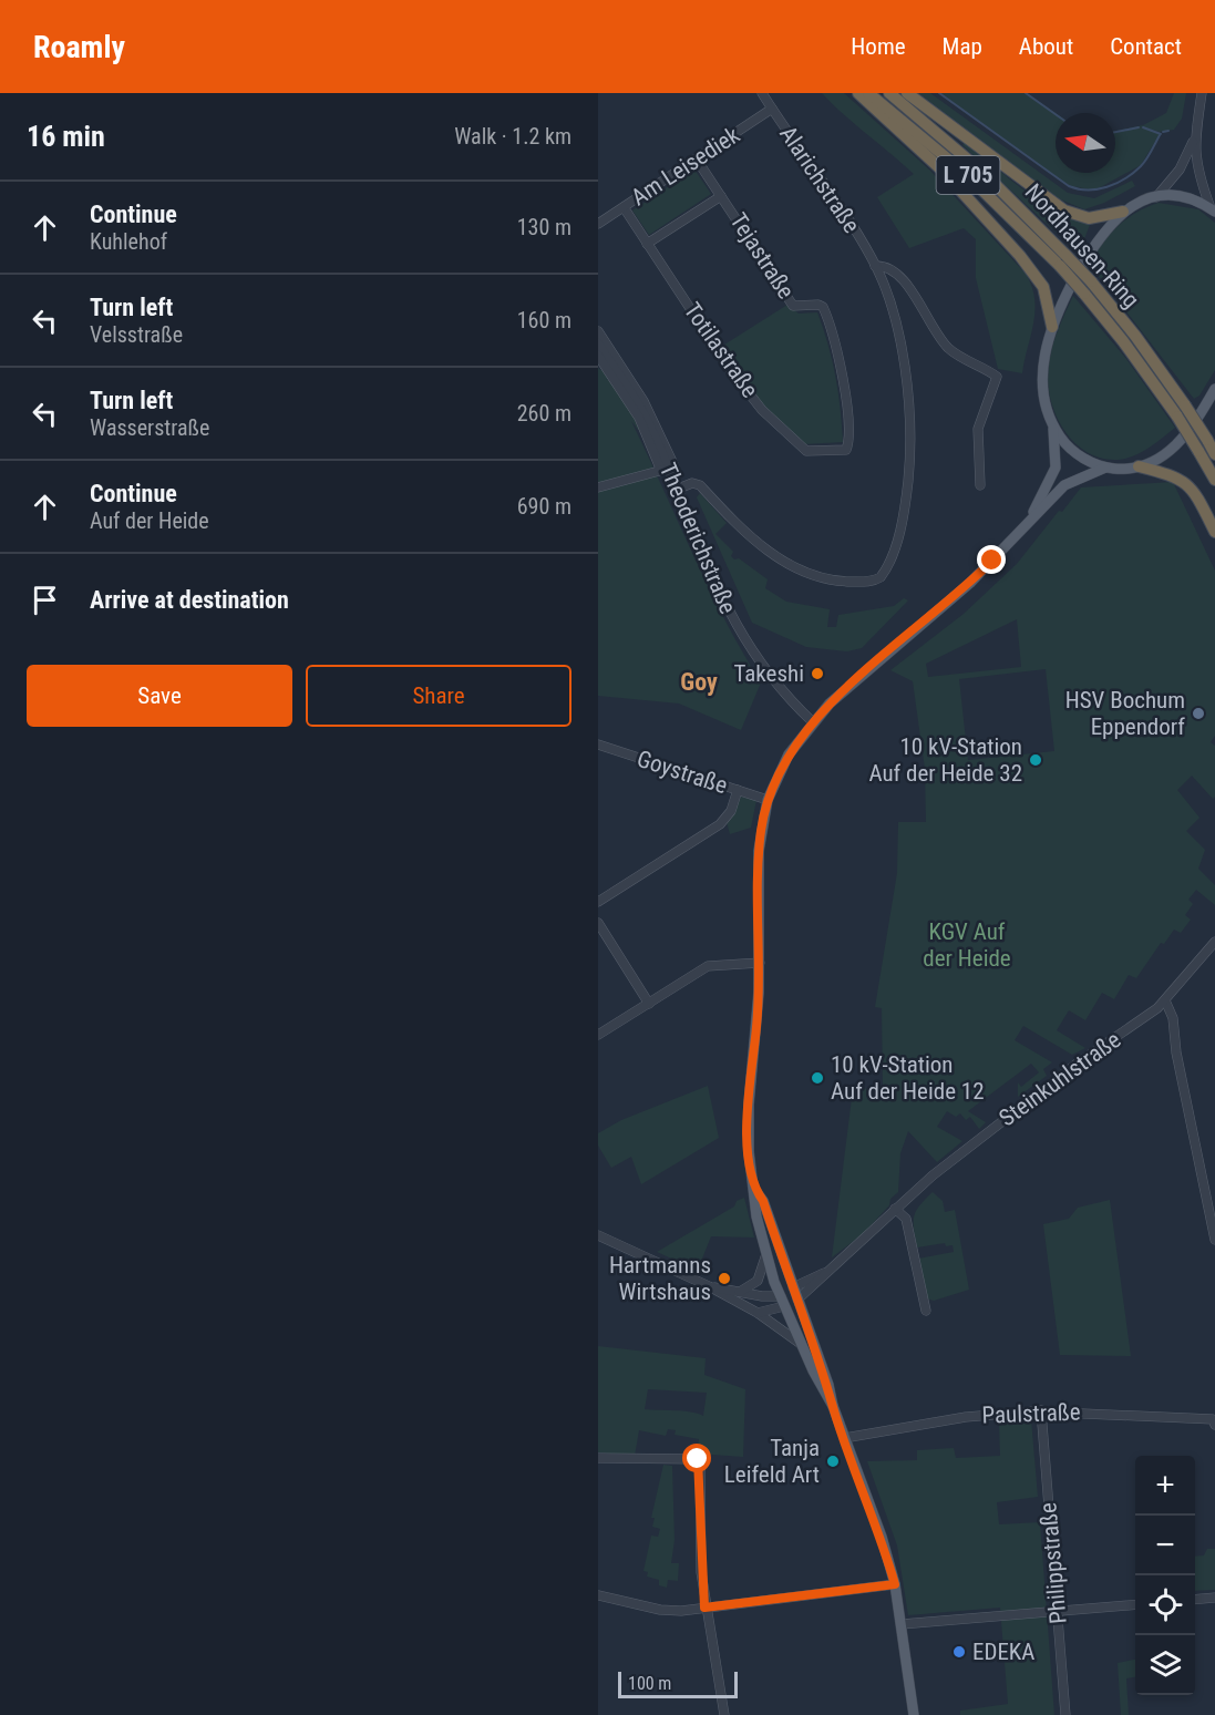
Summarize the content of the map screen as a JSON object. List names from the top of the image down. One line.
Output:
{"streets":{"highway":["L 705","Nordhausen-Ring"],"street":["Am Leisediek","Alarichstraße","Tejastraße","Totilastraße","Theoderichstraße","Goystraße","Steinkuhlstraße","Paulstraße","Philippstraße"]},"crossings":[["Am Leisediek","Alarichstraße"],["Am Leisediek","Tejastraße"],["Am Leisediek","Totilastraße"],["Alarichstraße","Theoderichstraße"],["Tejastraße","Totilastraße"],["Paulstraße","Philippstraße"]],"districts":["Goy"],"parks":["KGV Auf der Heide"],"places":["Takeshi","HSV Bochum Eppendorf","10 kV-Station Auf der Heide 32","10 kV-Station Auf der Heide 12","Hartmanns Wirtshaus","Tanja Leifeld Art","EDEKA"],"scale_bar":"100 m","north":"left","page":{"header":"Roamly","nav":["Home","Map","About","Contact"],"heading":["16 min","Walk · 1.2 km"],"list":[["Continue","Kuhlehof","130 m"],["Turn left","Velsstraße","160 m"],["Turn left","Wasserstraße","260 m"],["Continue","Auf der Heide","690 m"],"Arrive at destination"],"buttons":["Save","Share"],"map_buttons":["+","−"],"scale":"100 m"}}
